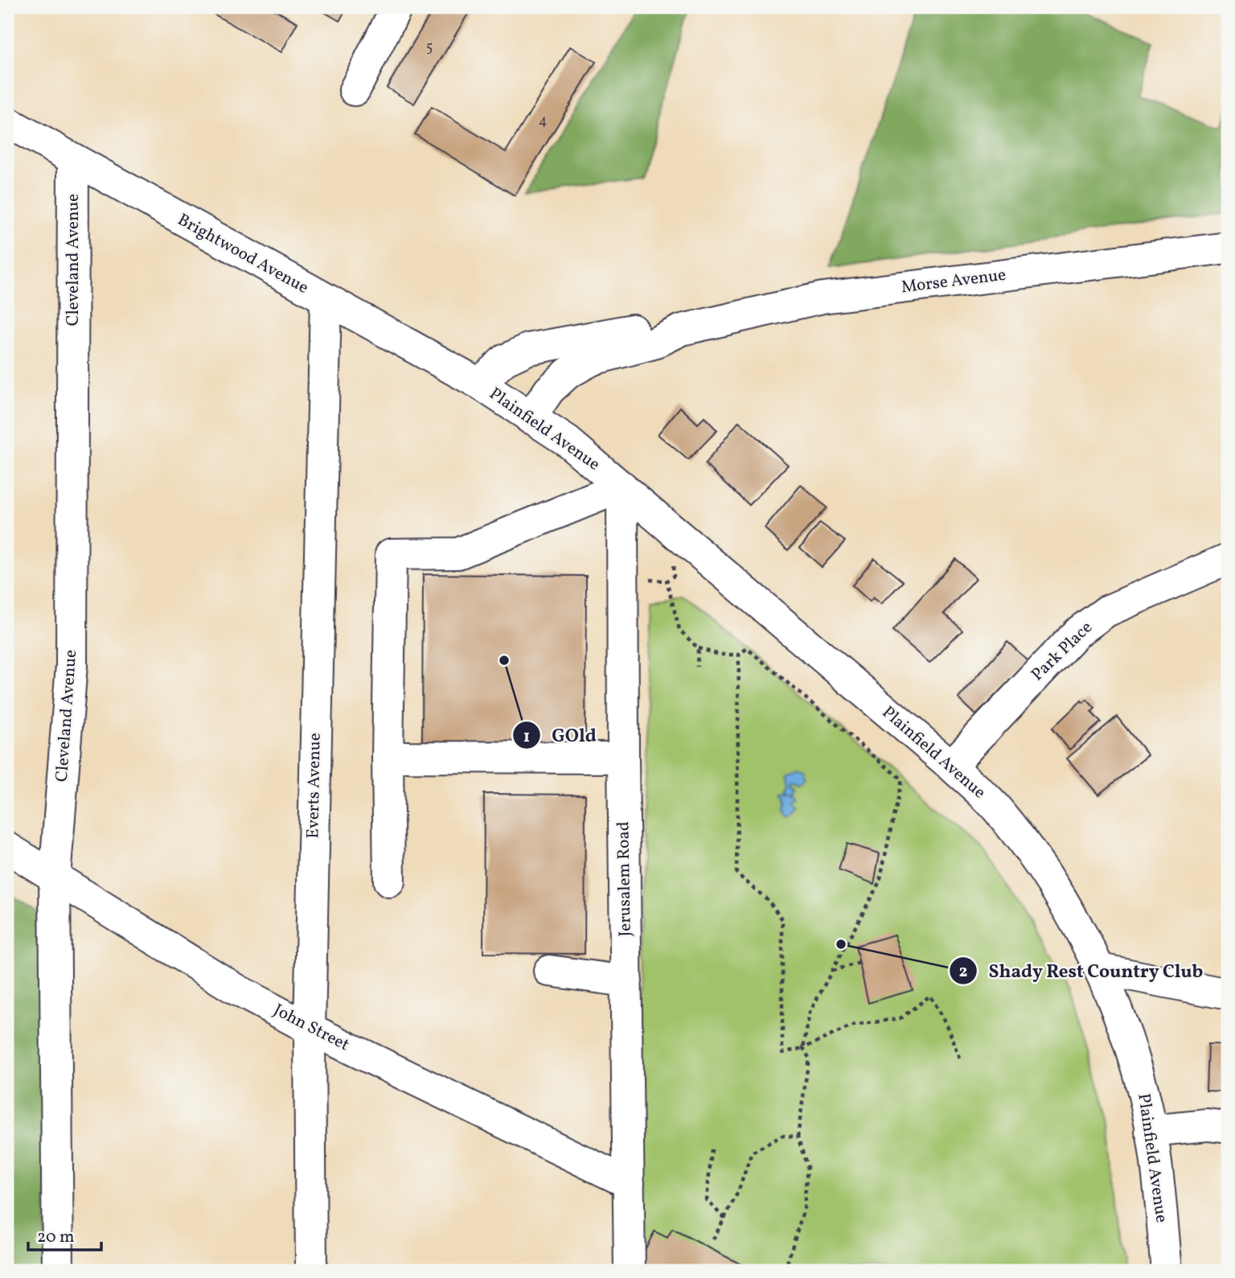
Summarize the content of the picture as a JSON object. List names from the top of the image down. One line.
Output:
{"streets":{"street":["Brightwood Avenue","Cleveland Avenue","Morse Avenue","Plainfield Avenue","Park Place","Everts Avenue","Jerusalem Road","John Street"]},"crossings":[["Brightwood Avenue","Cleveland Avenue"],["Brightwood Avenue","Morse Avenue"],["Brightwood Avenue","Plainfield Avenue"],["Brightwood Avenue","Everts Avenue"],["Cleveland Avenue","John Street"],["Morse Avenue","Plainfield Avenue"],["Plainfield Avenue","Park Place"],["Plainfield Avenue","Jerusalem Road"],["Everts Avenue","John Street"],["Jerusalem Road","John Street"]],"places":["GOld","Shady Rest Country Club"],"house_numbers":["5","4"],"scale_bar":"20 m"}
